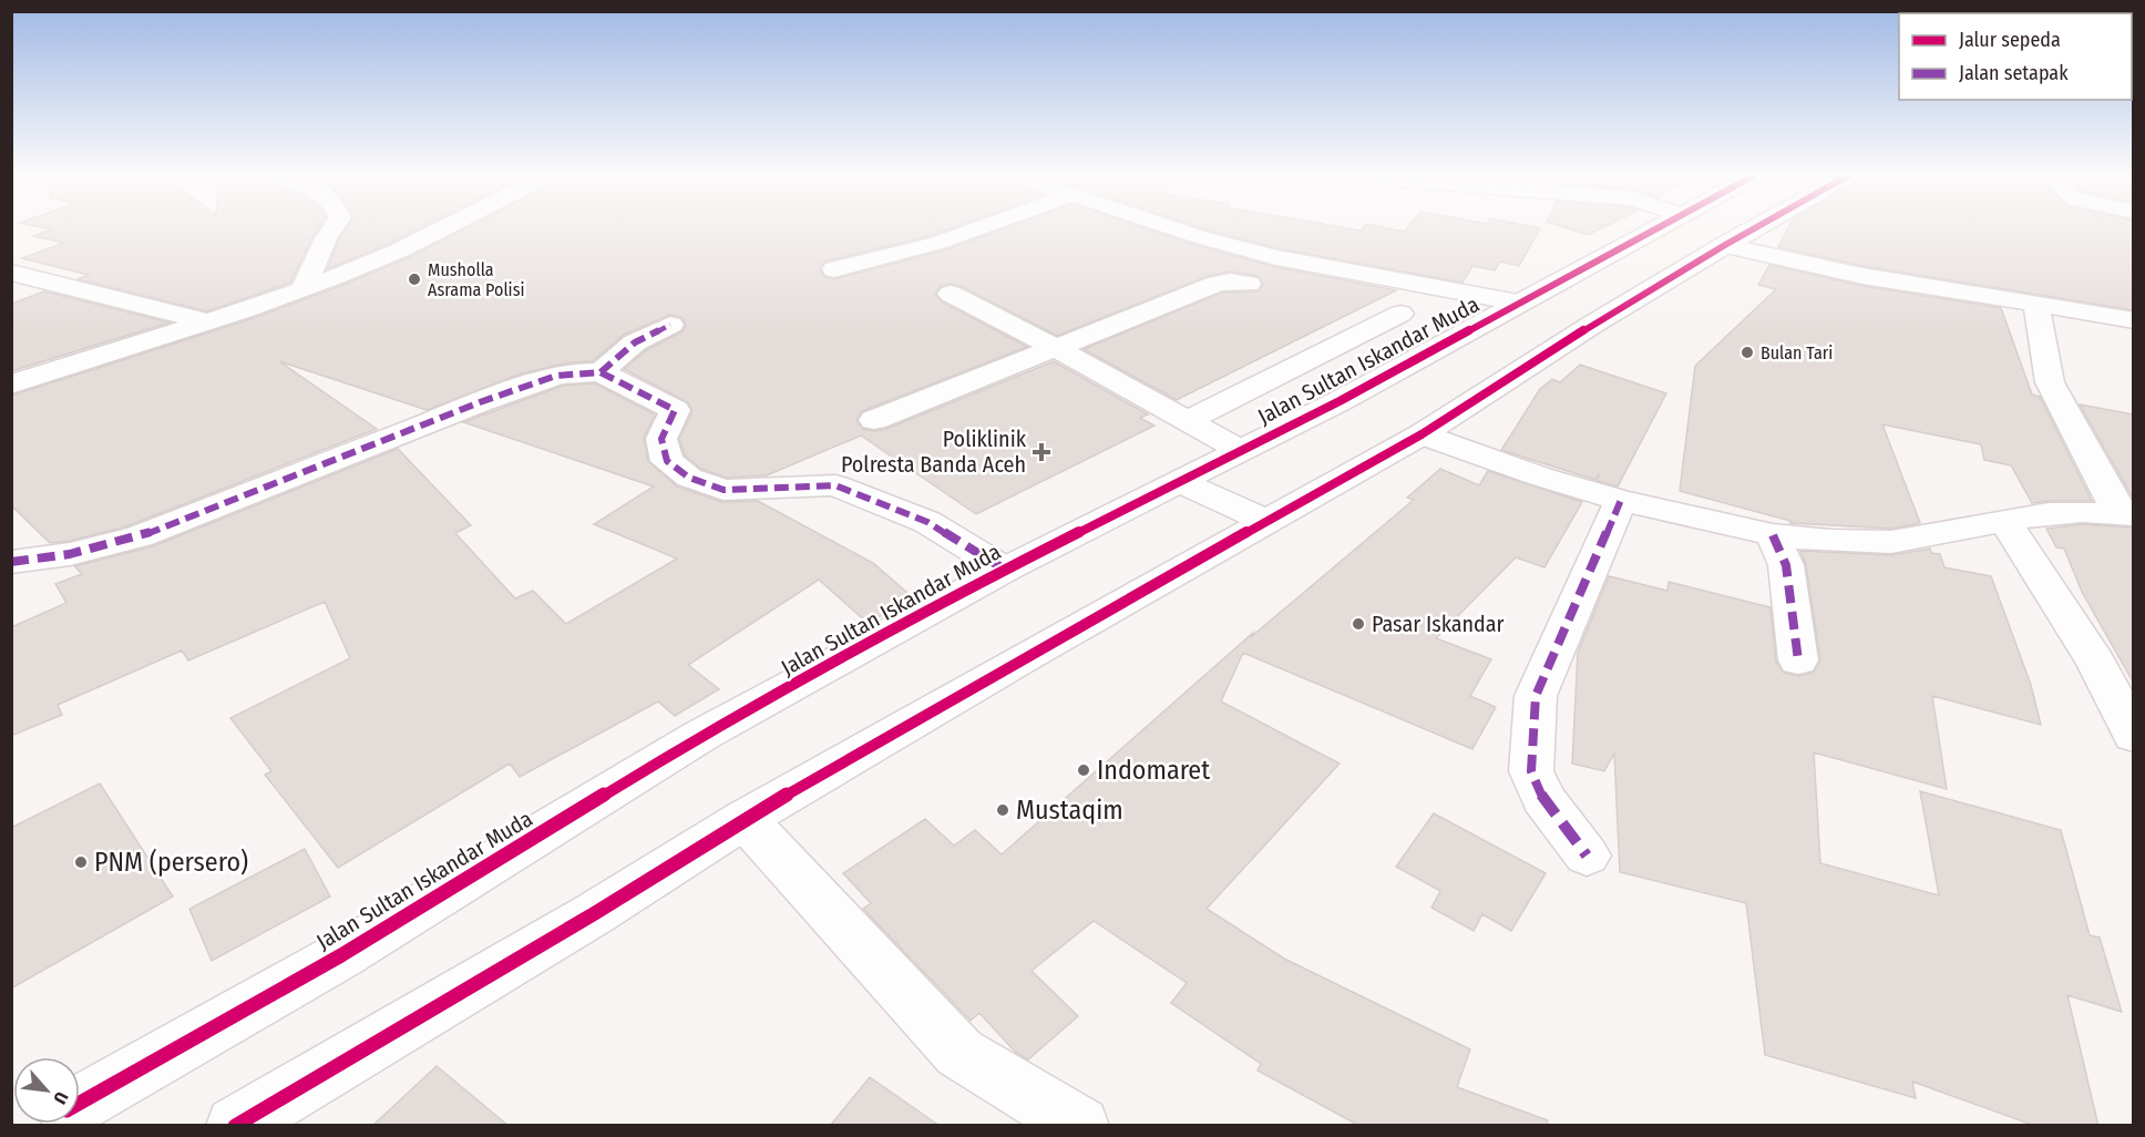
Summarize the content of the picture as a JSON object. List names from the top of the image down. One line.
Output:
{"streets":{"main road":["Jalan Sultan Iskandar Muda"]},"places":{"other":["Musholla Asrama Polisi","Bulan Tari","Pasar Iskandar","Indomaret","Mustaqim","PNM (persero)"],"health":["Poliklinik Polresta Banda Aceh"]},"legend":["Jalur sepeda","Jalan setapak"],"north":"bottom right"}
